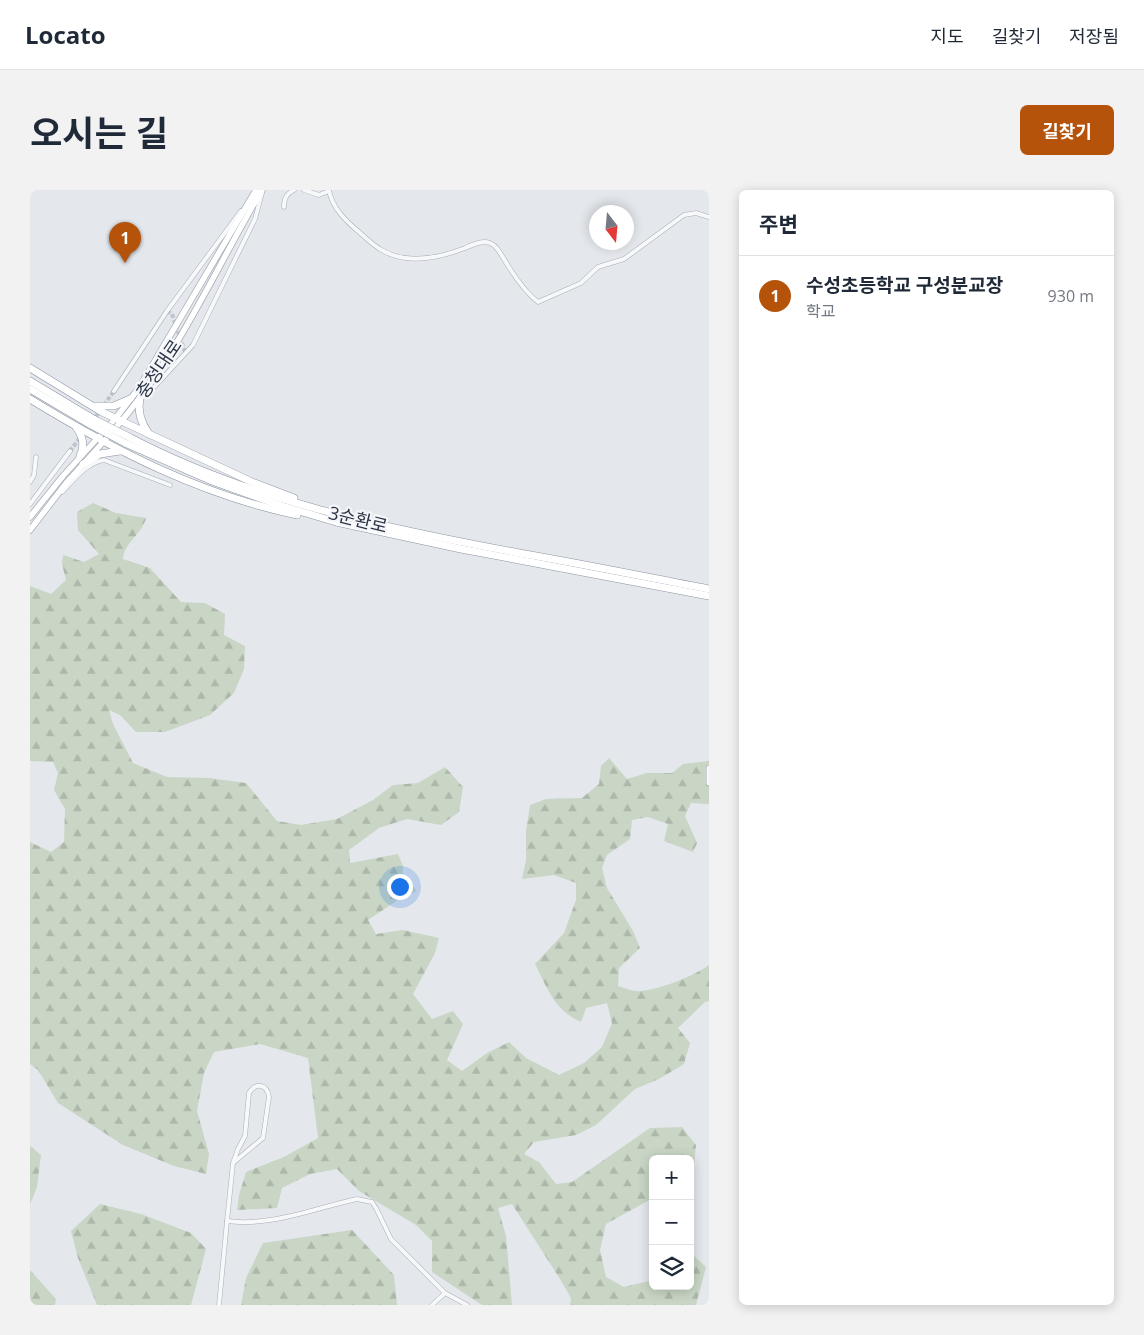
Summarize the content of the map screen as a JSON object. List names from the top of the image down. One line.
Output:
{"streets":{"highway":["3순환로"],"main road":["충청대로"]},"north":"bottom","page":{"header":"Locato","nav":["지도","길찾기","저장됨"],"title":"오시는 길","buttons":"길찾기","heading":"주변","pins":"1","list":[{"mark":"1","name":"수성초등학교 구성분교장","note":"학교","value":"930 m"}],"map_buttons":["+","−"]}}
